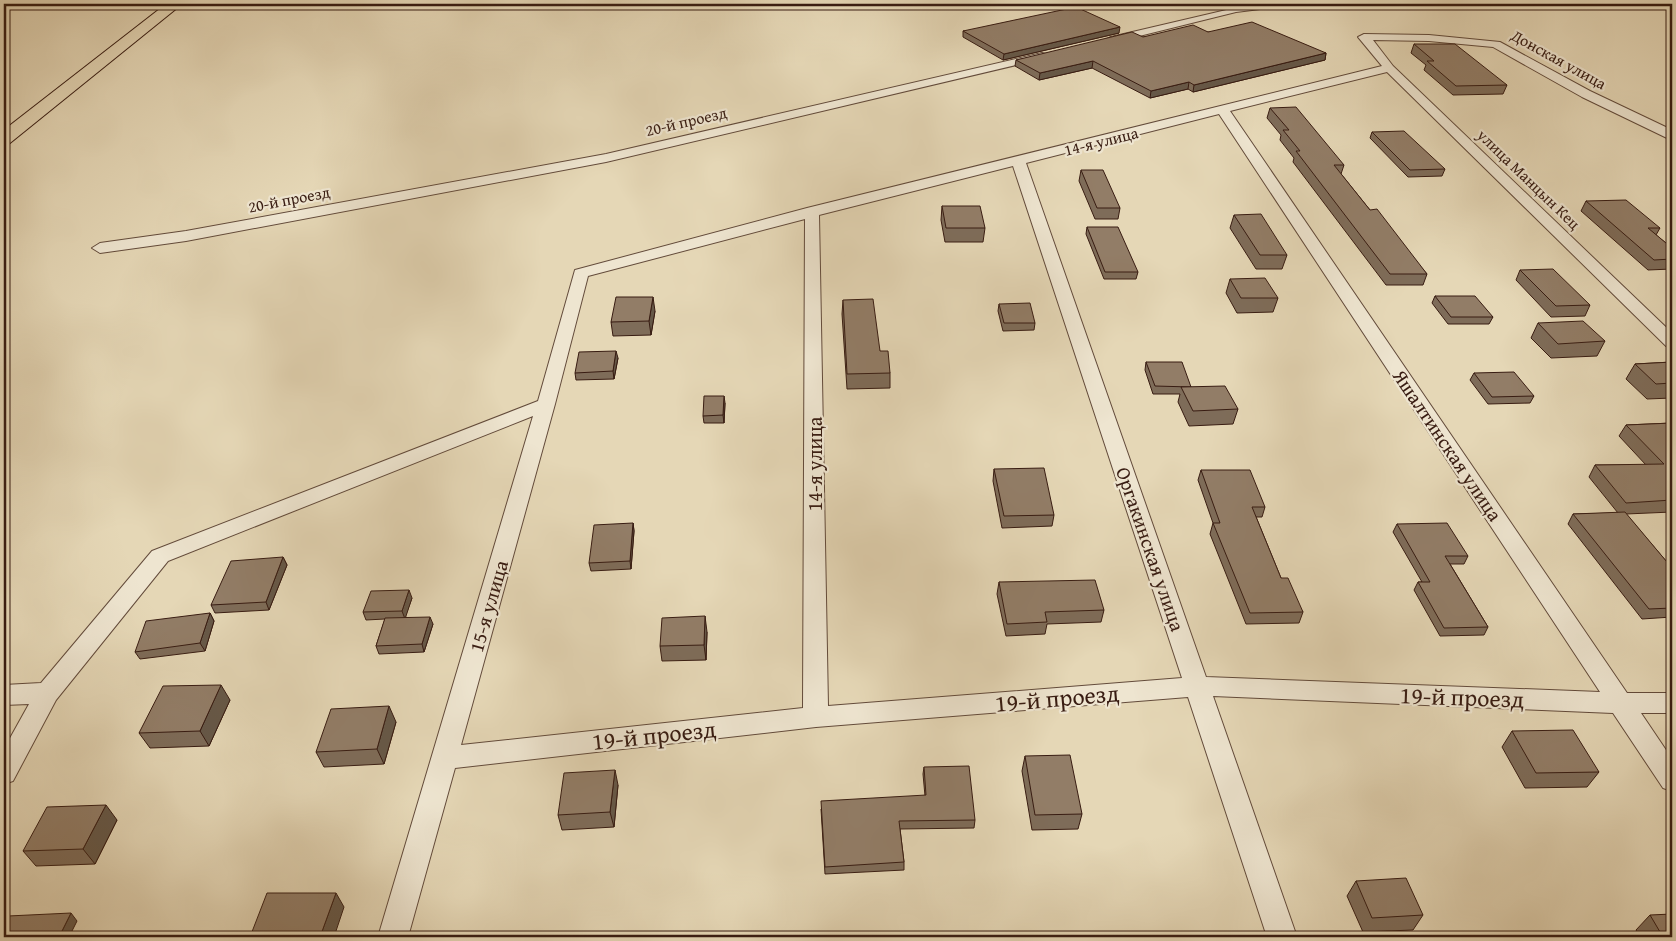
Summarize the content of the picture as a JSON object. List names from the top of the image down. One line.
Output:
{"streets":{"street":["Донская улица","20-й проезд","14-я улица","улица Манцын Кец","Яшалтинская улица","Оргакинская улица","15-я улица","19-й проезд"]},"crossings":[["Донская улица","улица Манцын Кец"],["14-я улица","улица Манцын Кец"],["14-я улица","Яшалтинская улица"],["14-я улица","Оргакинская улица"],["14-я улица","15-я улица"],["14-я улица","19-й проезд"],["Яшалтинская улица","19-й проезд"],["Оргакинская улица","19-й проезд"],["15-я улица","19-й проезд"]]}
